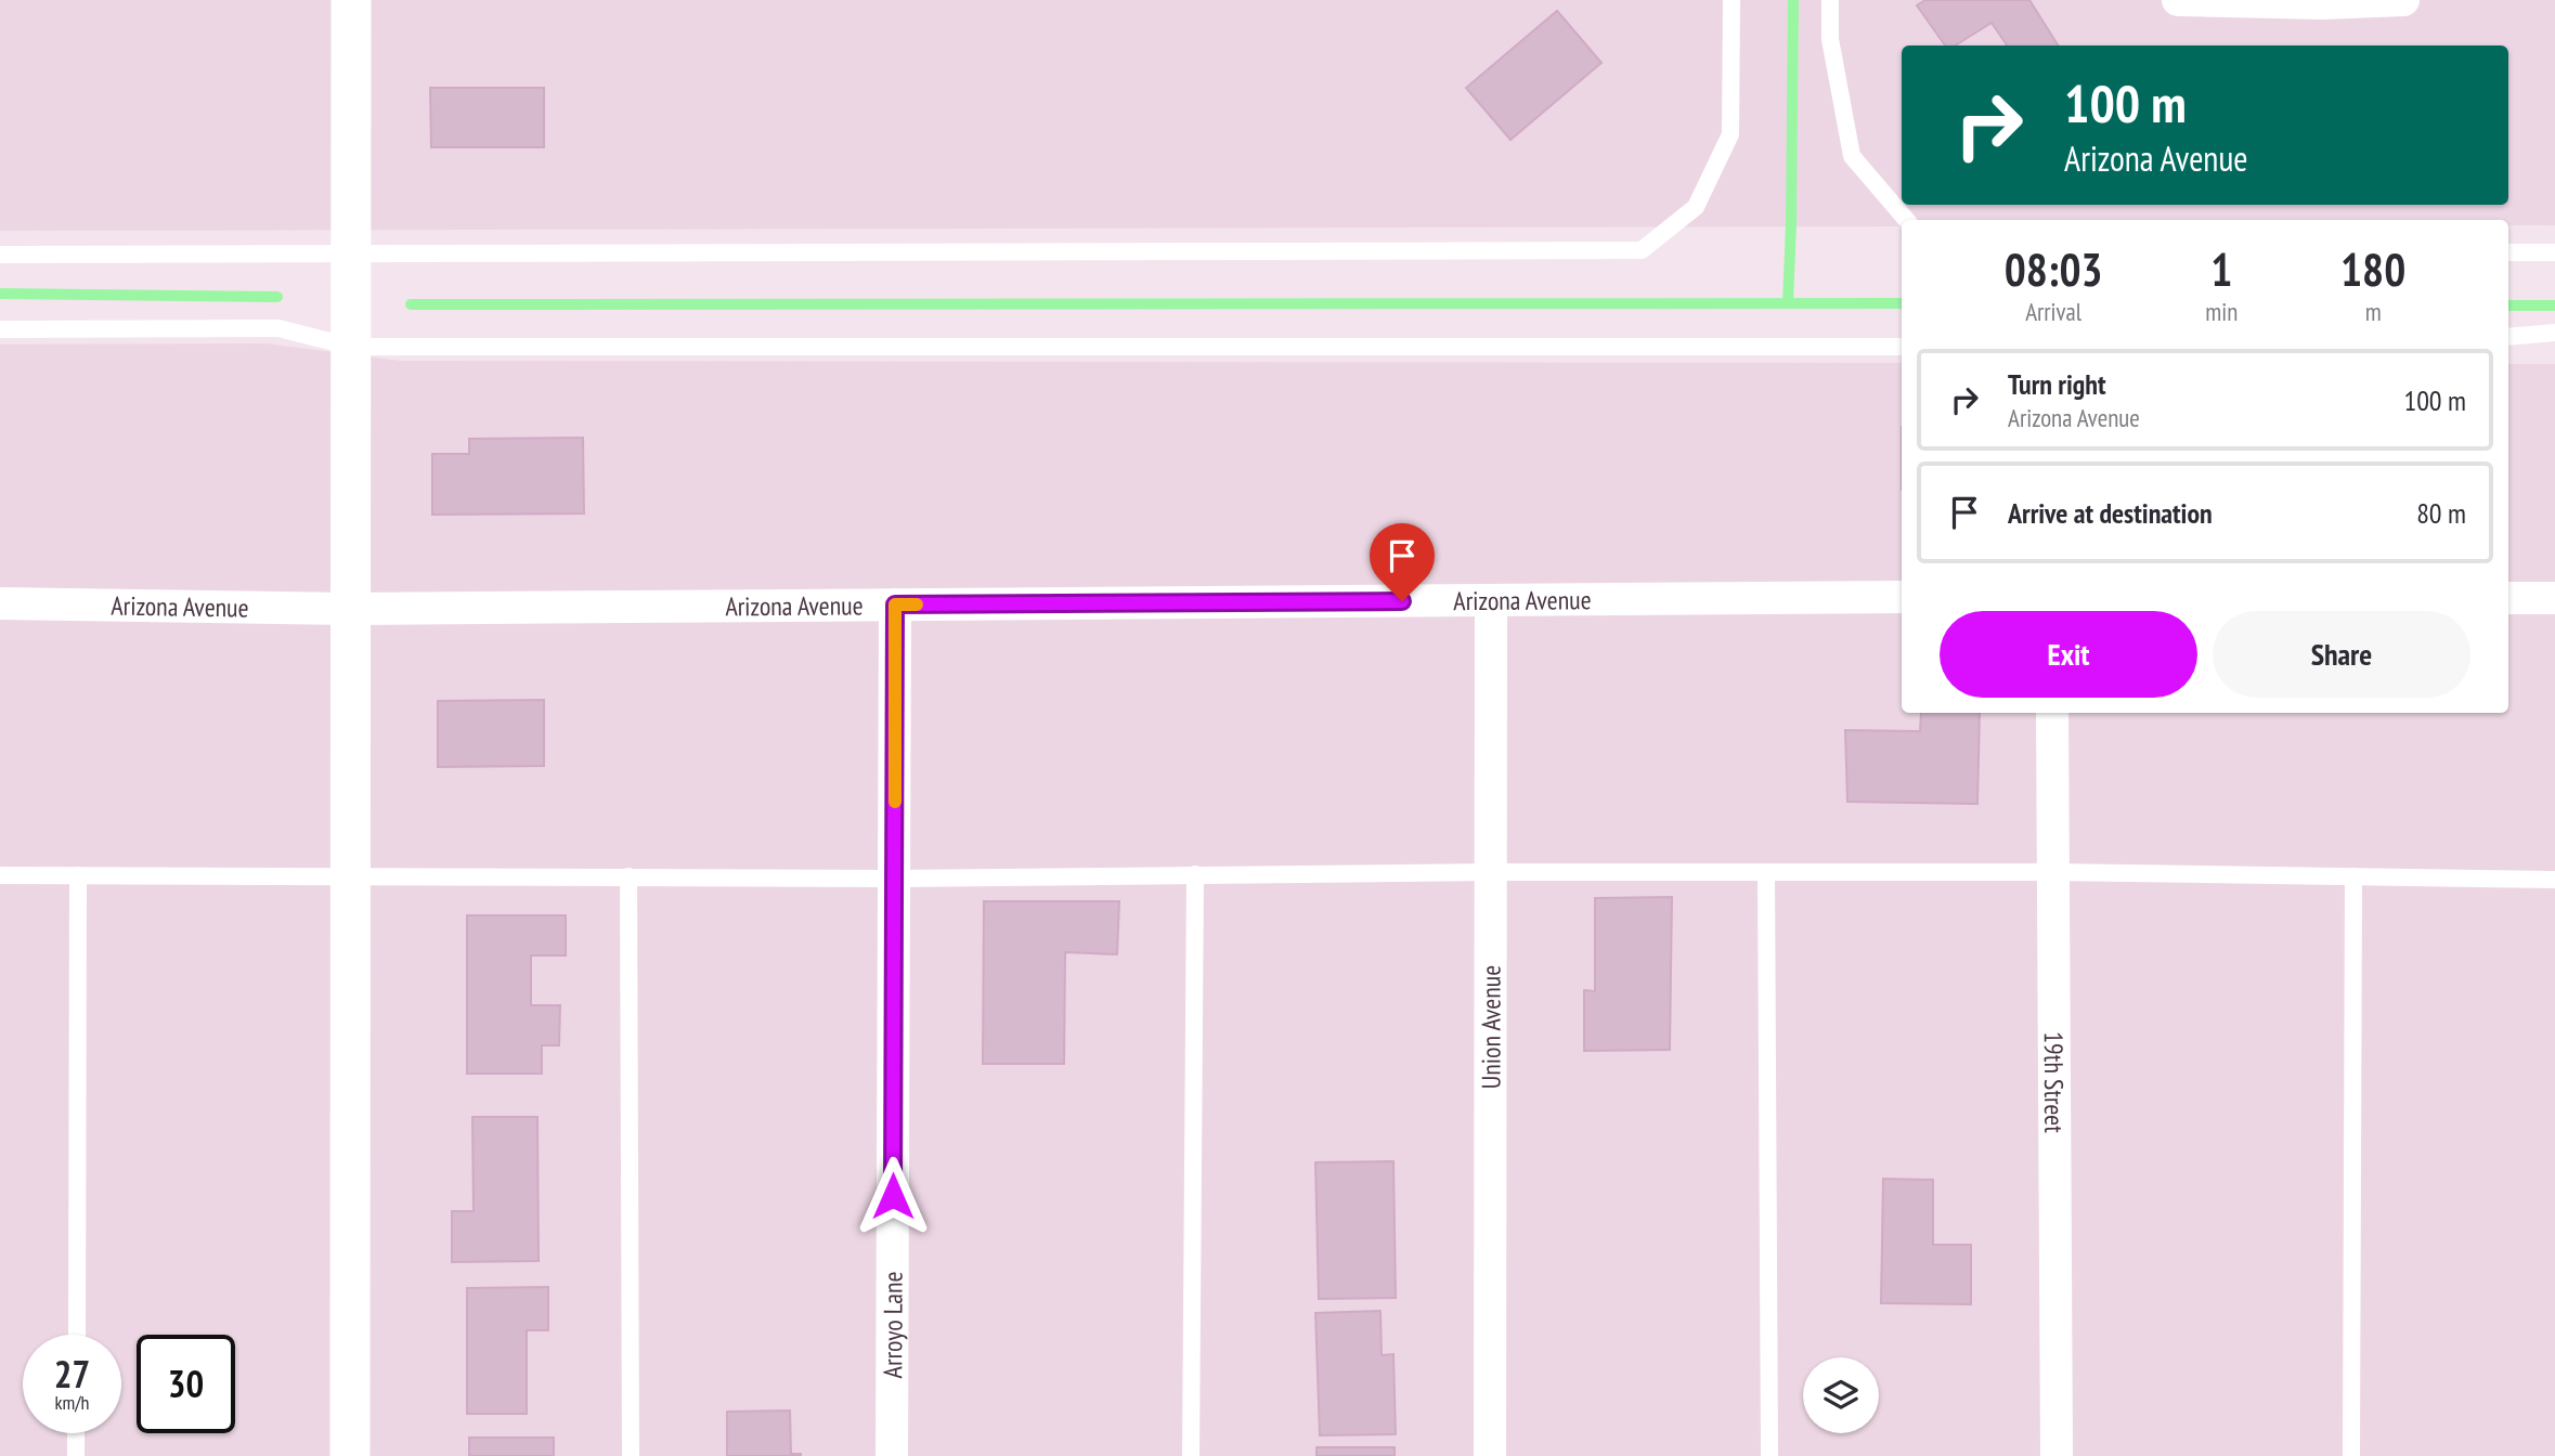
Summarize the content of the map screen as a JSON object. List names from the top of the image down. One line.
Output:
{"streets":{"street":["Arizona Avenue","Union Avenue","19th Street","Arroyo Lane"]},"crossings":[["Arizona Avenue","Union Avenue"],["Arizona Avenue","Arroyo Lane"]],"page":{"turn":["100 m","Arizona Avenue"],"eta":["08:03","Arrival","1","min","180","m"],"list":[{"name":"Turn right","note":"Arizona Avenue","value":"100 m"},{"name":"Arrive at destination","value":"80 m"}],"buttons":["Exit","Share"],"speed":"27 km/h","limit":"30"}}
